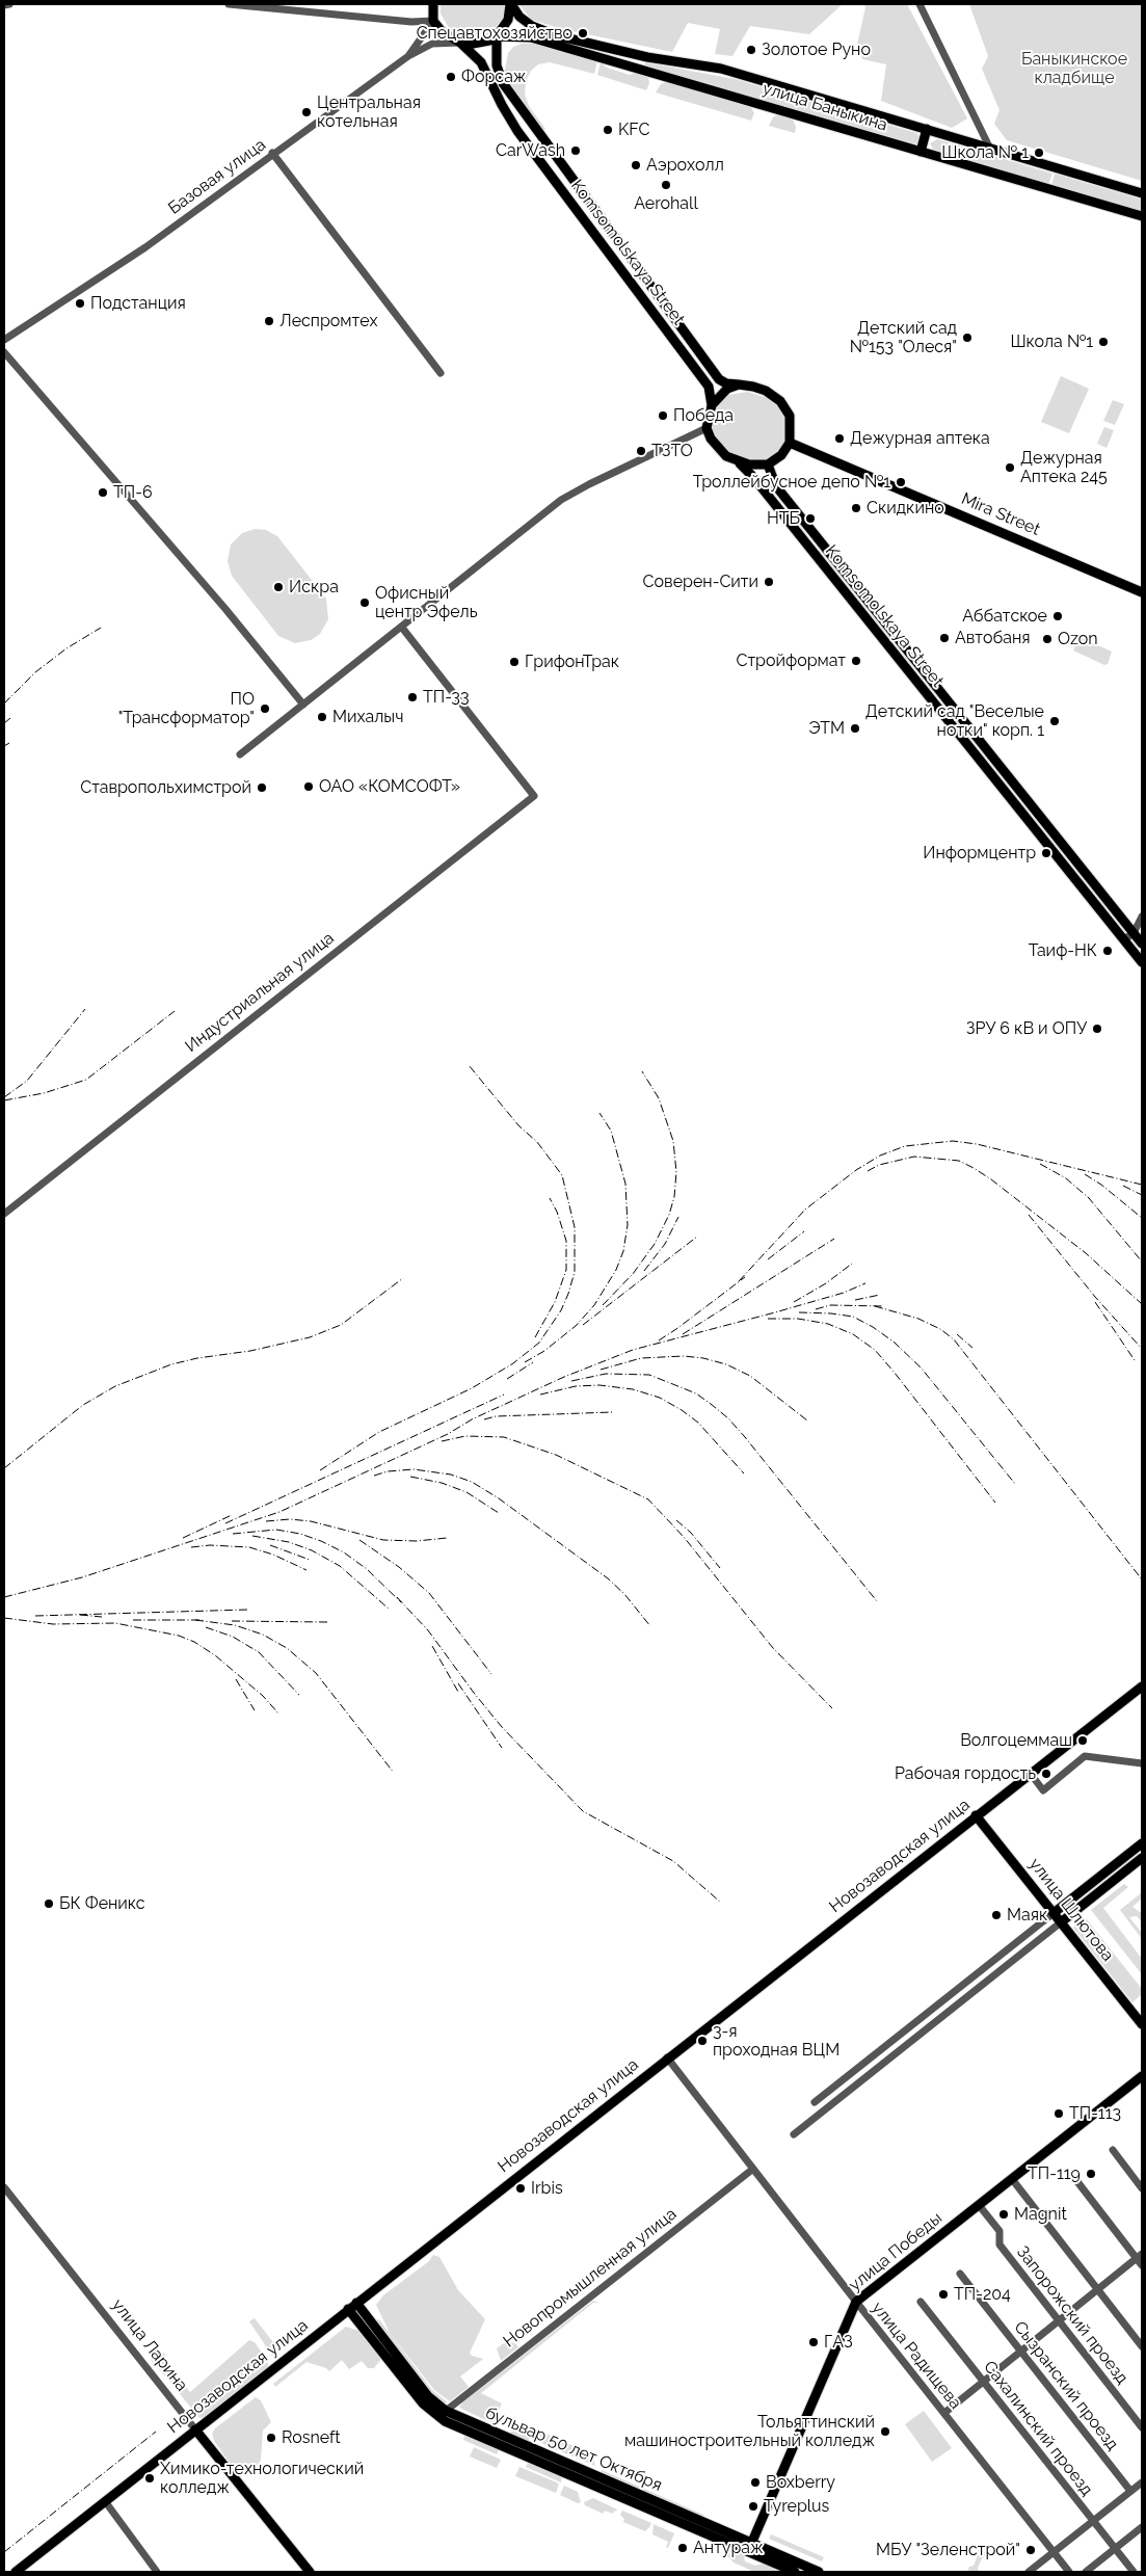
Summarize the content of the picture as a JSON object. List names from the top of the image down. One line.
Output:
{"streets":{"main road":["улица Баныкина","Komsomolskaya Street","Mira Street","Новозаводская улица","улица Шлютова","улица Победы","улица Ларина","бульвар 50 лет Октября"],"street":["Базовая улица","Индустриальная улица","Новопромышленная улица","Запорожский проезд","улица Радищева","Сызранский проезд","Сахалинский проезд"]},"crossings":[["улица Баныкина","Komsomolskaya Street"],["Базовая улица","Komsomolskaya Street"],["Komsomolskaya Street","Mira Street"],["Новозаводская улица","улица Шлютова"],["Новозаводская улица","улица Ларина"],["Новозаводская улица","улица Радищева"],["Новозаводская улица","бульвар 50 лет Октября"],["улица Победы","Запорожский проезд"],["улица Победы","улица Радищева"],["улица Победы","бульвар 50 лет Октября"],["Новопромышленная улица","улица Радищева"],["Новопромышленная улица","бульвар 50 лет Октября"]],"parks":["Баныкинское кладбище"],"places":["Спецавтохозяйство","Золотое Руно","Форсаж","Центральная котельная","KFC","CarWash","Школа № 1","Аэрохолл","Aerohall","Подстанция","Леспромтех","Детский сад №153 \"Олеся\"","Школа №1","Победа","Дежурная аптека","ТЗТО","Дежурная Аптека 245","Троллейбусное депо №1","ТП-6","Скидкино","НТБ","Соверен-Сити","Искра","Офисный центр Эфель","Аббатское","Автобаня","Ozon","Стройформат","ГрифонТрак","ТП-33","ПО \"Трансформатор\"","Михалыч","Детский сад \"Веселые нотки\" корп. 1","ЭТМ","ОАО «КОМСОФТ»","Ставропольхимстрой","Информцентр","Таиф-НК","ЗРУ 6 кВ и ОПУ","Волгоцеммаш","Рабочая гордость","БК Феникс","Маяк","3-я проходная ВЦМ","ТП-113","ТП-119","Irbis","Magnit","ТП-204","ГАЗ","Тольяттинский машиностроительный колледж","Rosneft","Химико-технологический колледж","Boxberry","Tyreplus","Антураж","МБУ \"Зеленстрой\""]}
